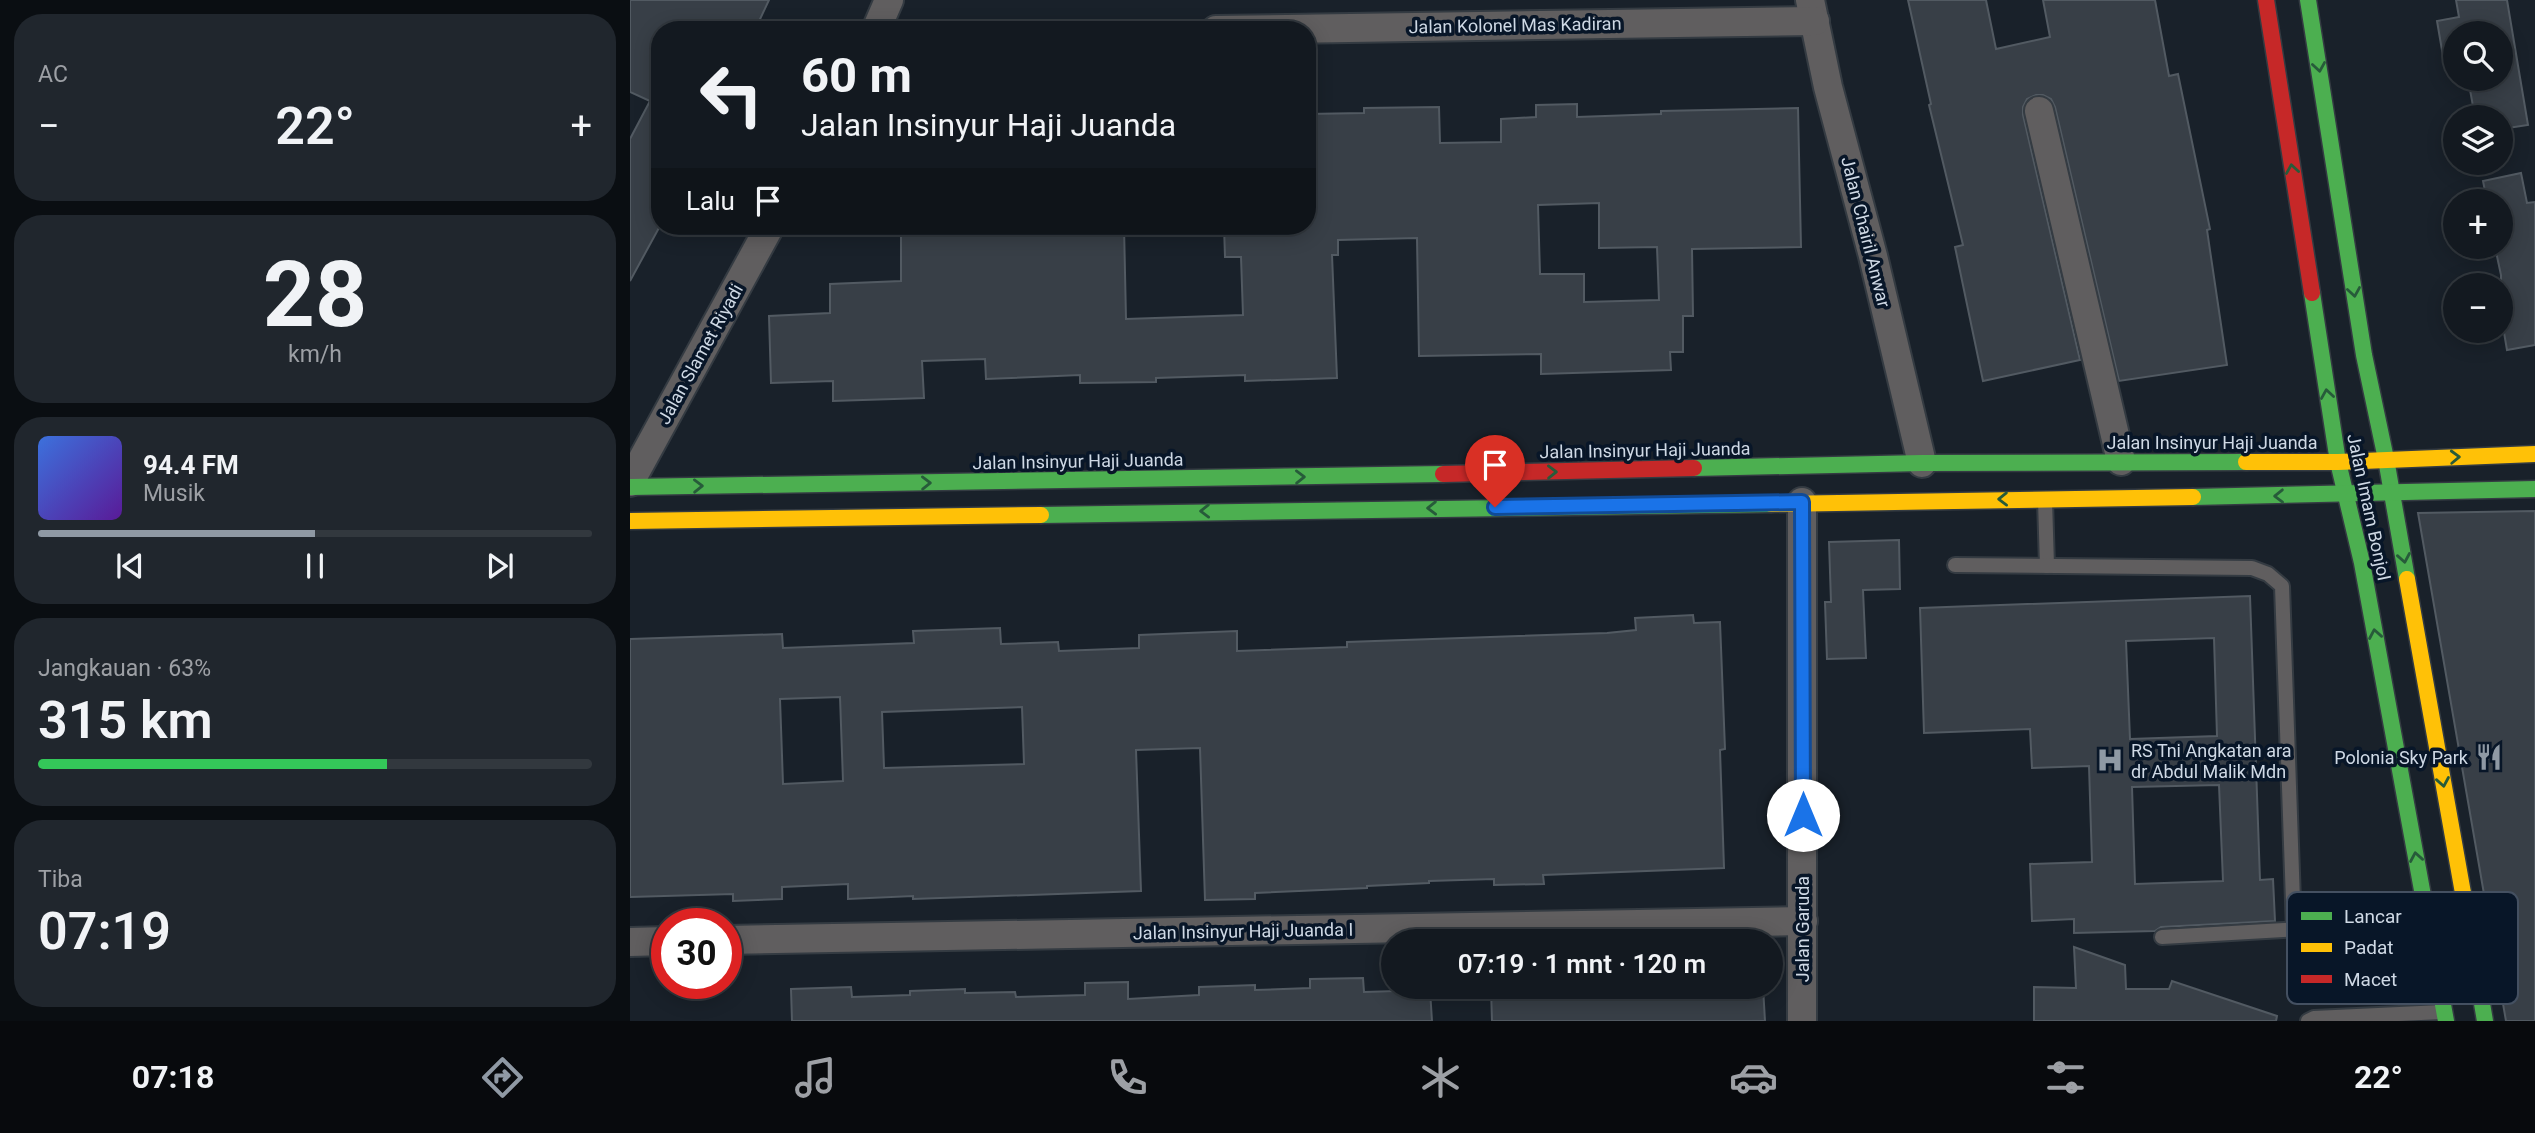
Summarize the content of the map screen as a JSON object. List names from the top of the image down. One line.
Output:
{"streets":{"main road":["Jalan Insinyur Haji Juanda","Jalan Imam Bonjol"],"street":["Jalan Kolonel Mas Kadiran","Jalan Chairil Anwar","Jalan Slamet Riyadi","Jalan Garuda","Jalan Insinyur Haji Juanda I"]},"crossings":[["Jalan Kolonel Mas Kadiran","Jalan Chairil Anwar"],["Jalan Chairil Anwar","Jalan Insinyur Haji Juanda"],["Jalan Slamet Riyadi","Jalan Insinyur Haji Juanda"],["Jalan Insinyur Haji Juanda","Jalan Imam Bonjol"],["Jalan Garuda","Jalan Insinyur Haji Juanda I"]],"places":{"restaurant":["Polonia Sky Park"],"hospital":["RS Tni Angkatan ara dr Abdul Malik Mdn"]},"legend":["Lancar","Padat","Macet"],"page":{"tile":["AC",["28","km/h"],["Jangkauan · 63%","315 km"],["Tiba","07:19"]],"map_buttons":["+","−"],"turn":["60 m","Jalan Insinyur Haji Juanda"],"heat":["−","22°","+"],"then":"Lalu","song":["94.4 FM","Musik"],"limit":"30","trip":"07:19 · 1 mnt · 120 m","tabs":["07:18","22°"]}}
